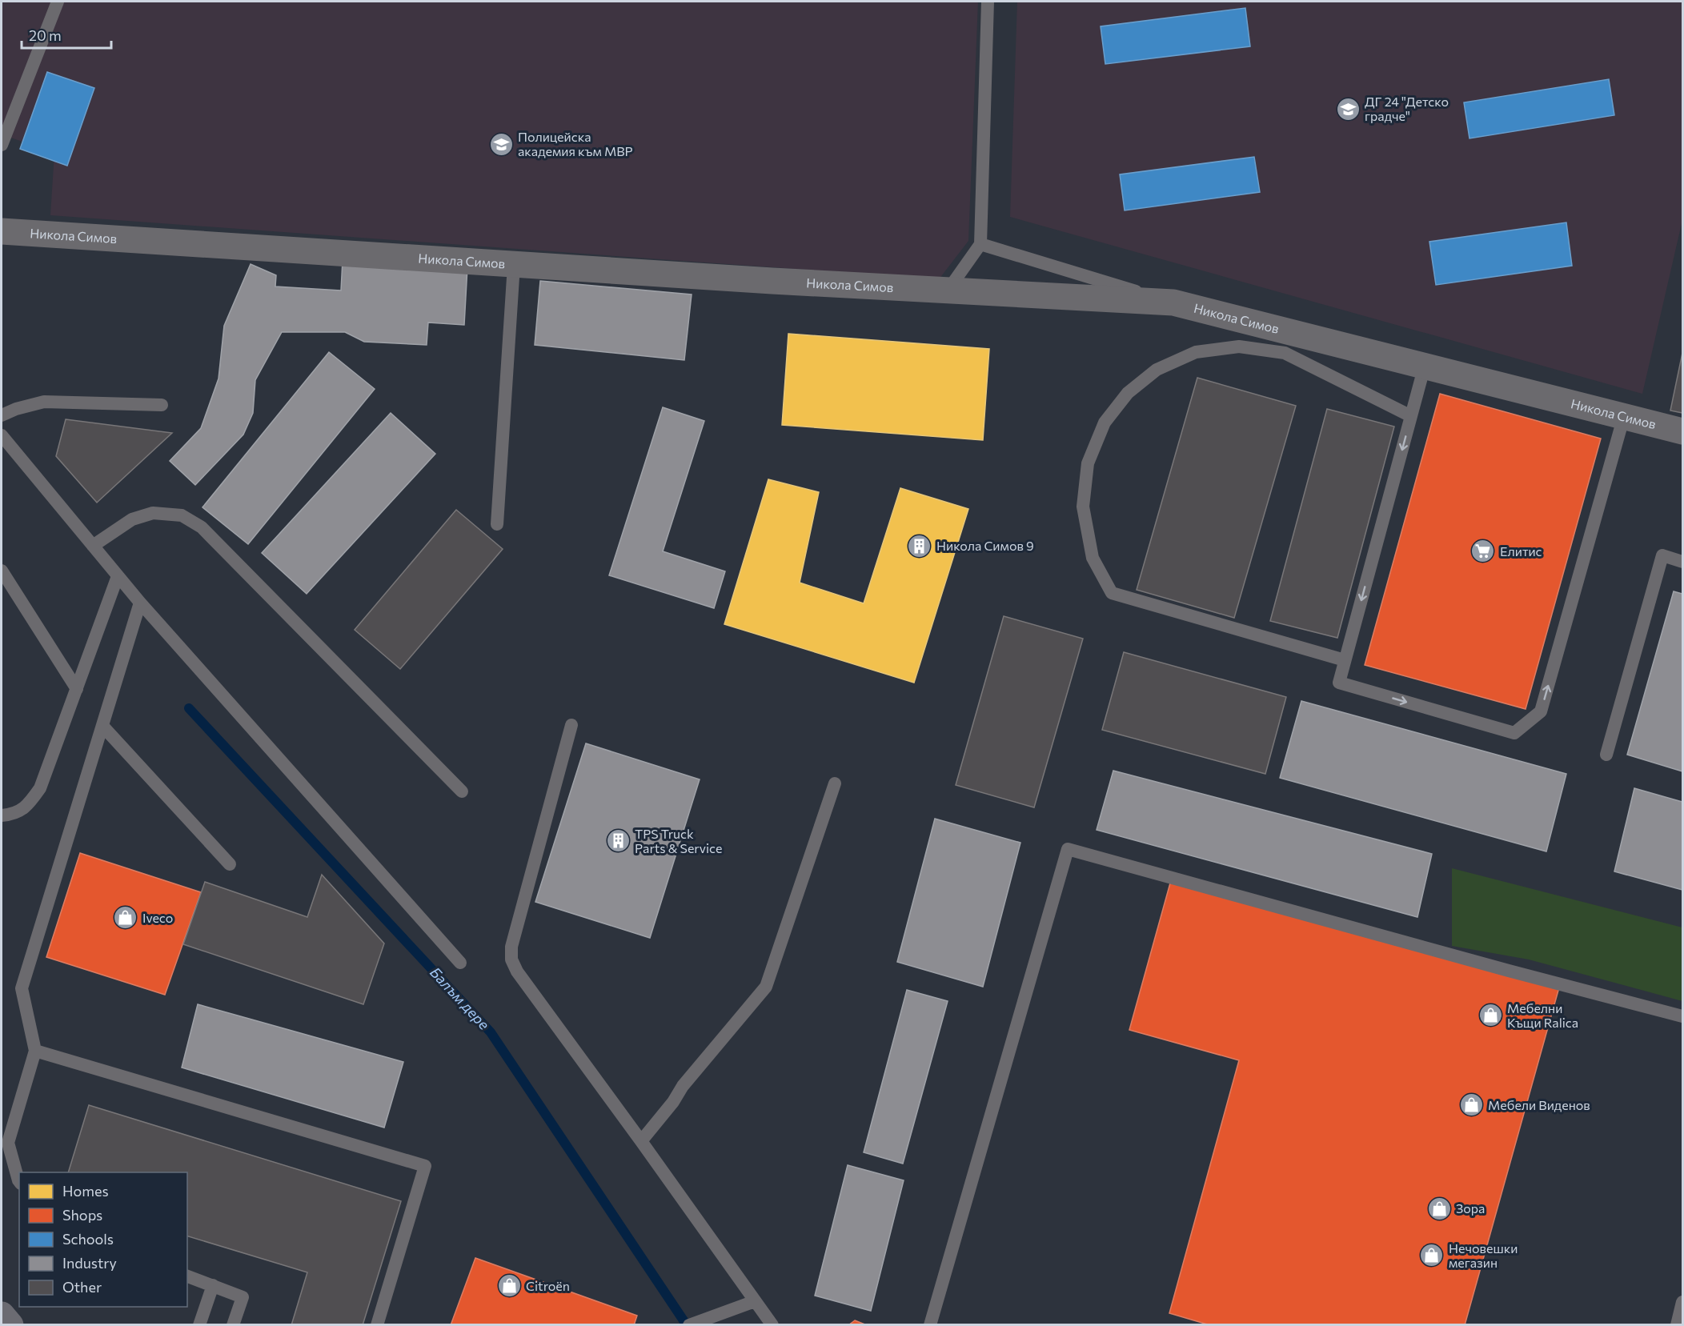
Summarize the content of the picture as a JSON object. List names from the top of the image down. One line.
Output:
{"streets":{"street":["Никола Симов"]},"water":["Балъм дере"],"places":{"school or university":["ДГ 24 \"Детско градче\"","Полицейска академия към МВР"],"building":["Никола Симов 9","TPS Truck Parts & Service"],"supermarket":["Елитис"],"shop":["Iveco","Мебелни Къщи Ralica","Мебели Виденов","Зора","Нечовешки мегазин","Citroën"]},"legend":["Homes","Shops","Schools","Industry","Other"],"scale_bar":"20 m"}
